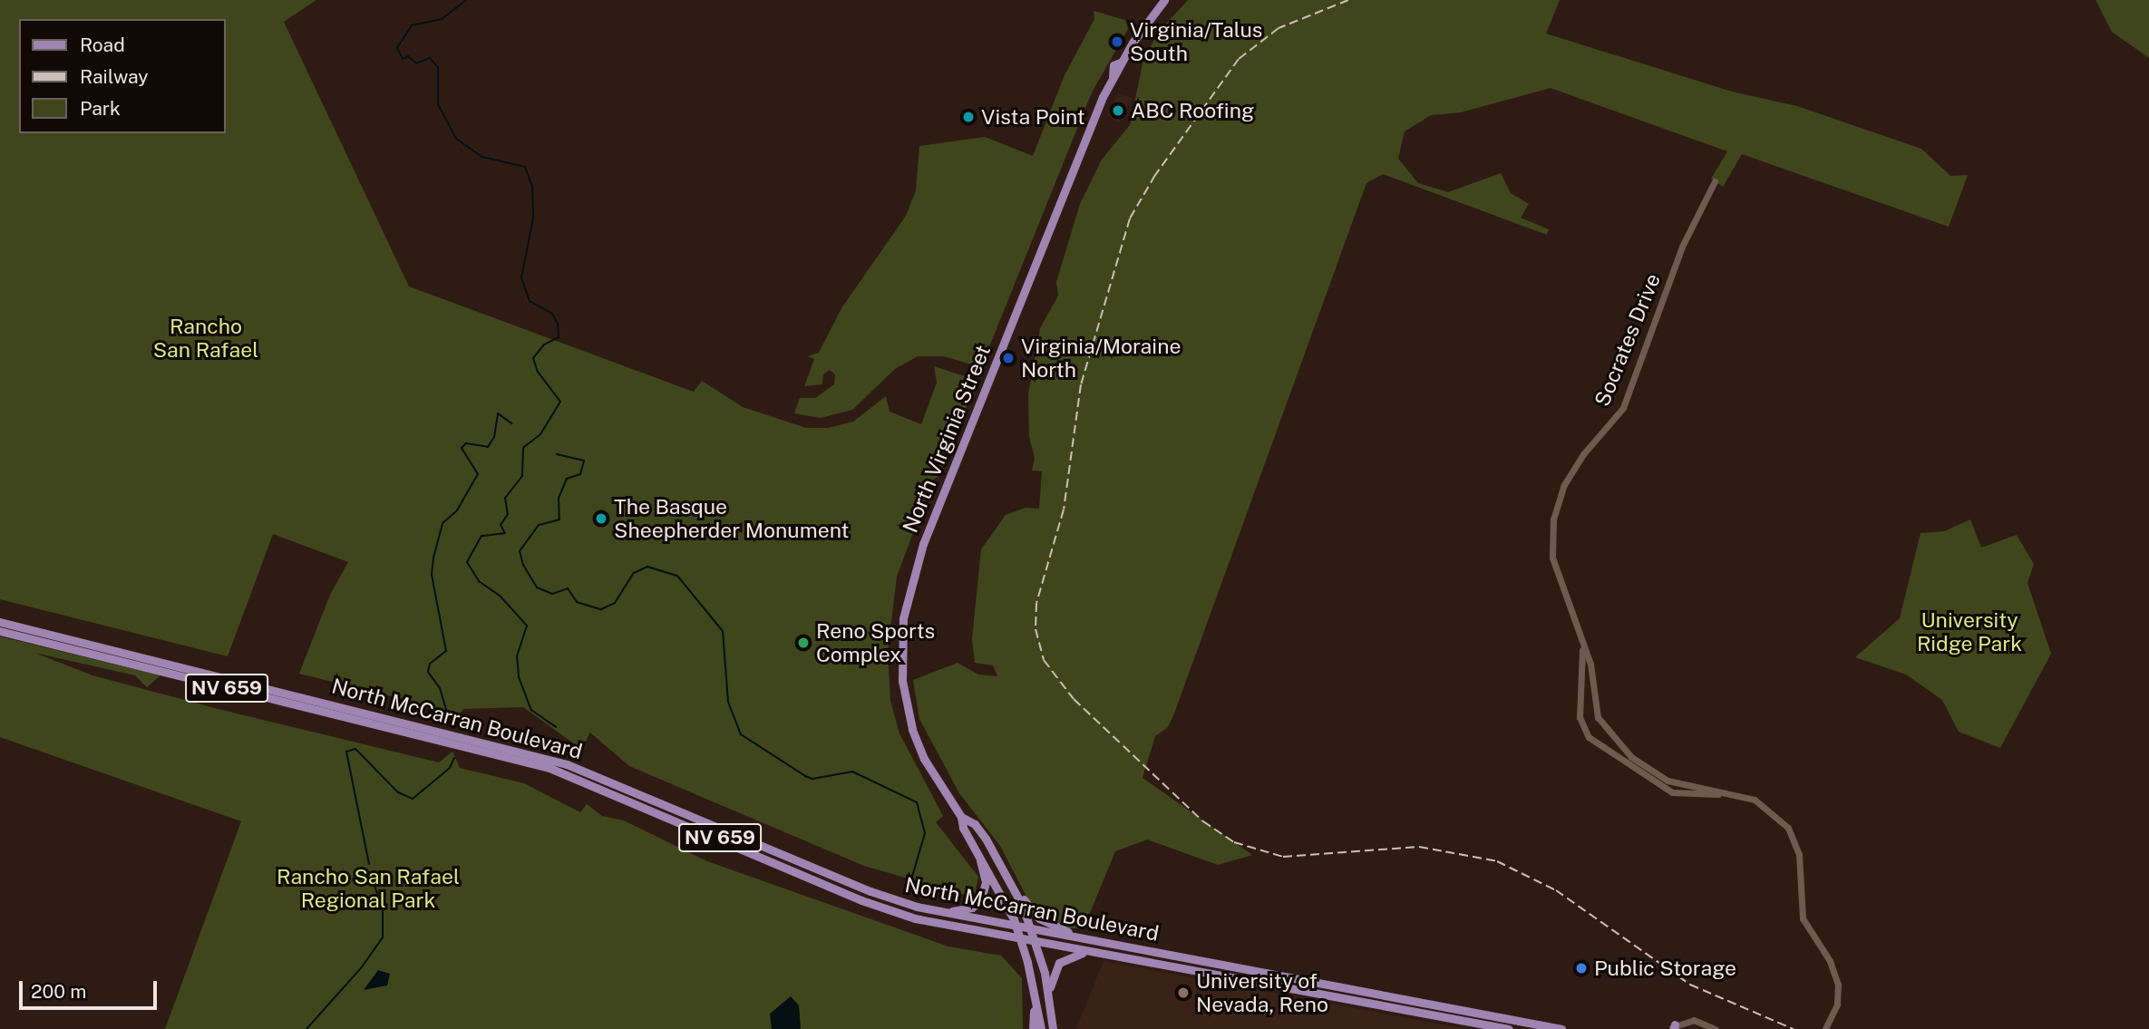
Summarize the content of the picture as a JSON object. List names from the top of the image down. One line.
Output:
{"streets":{"main road":["North Virginia Street","NV 659","North McCarran Boulevard"],"street":["Socrates Drive"]},"crossings":[["North Virginia Street","North McCarran Boulevard"]],"parks":["Rancho San Rafael","University Ridge Park","Rancho San Rafael Regional Park"],"places":["Virginia/Talus South","ABC Roofing","Vista Point","Virginia/Moraine North","The Basque Sheepherder Monument","Reno Sports Complex","Public Storage","University of Nevada, Reno"],"legend":["Road","Railway","Park"],"scale_bar":"200 m"}
